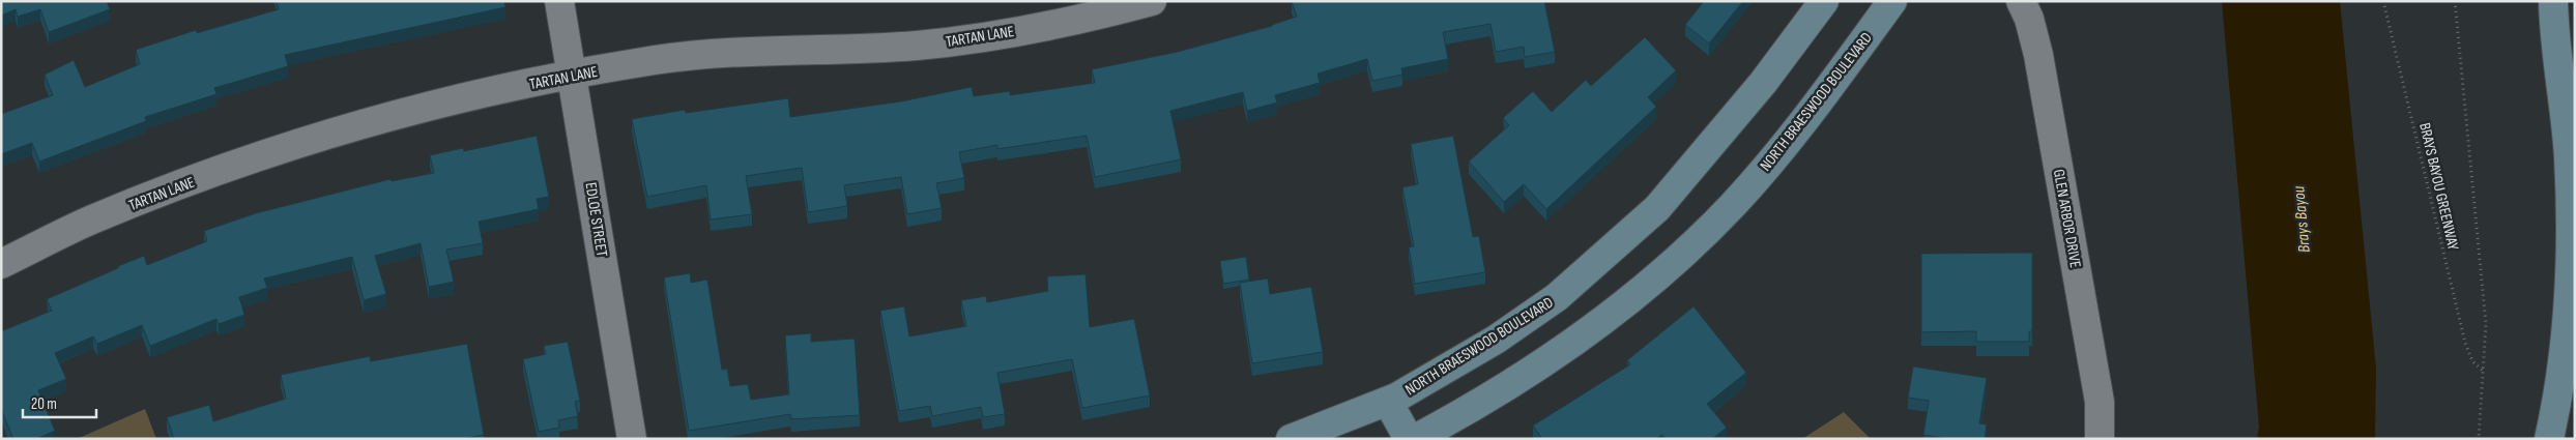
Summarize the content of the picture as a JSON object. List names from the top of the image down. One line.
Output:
{"streets":{"main road":["NORTH BRAESWOOD BOULEVARD"],"street":["TARTAN LANE","GLEN ARBOR DRIVE","EDLOE STREET"],"path":["BRAYS BAYOU GREENWAY"]},"crossings":[["TARTAN LANE","EDLOE STREET"]],"water":["Brays Bayou"],"scale_bar":"20 m"}
